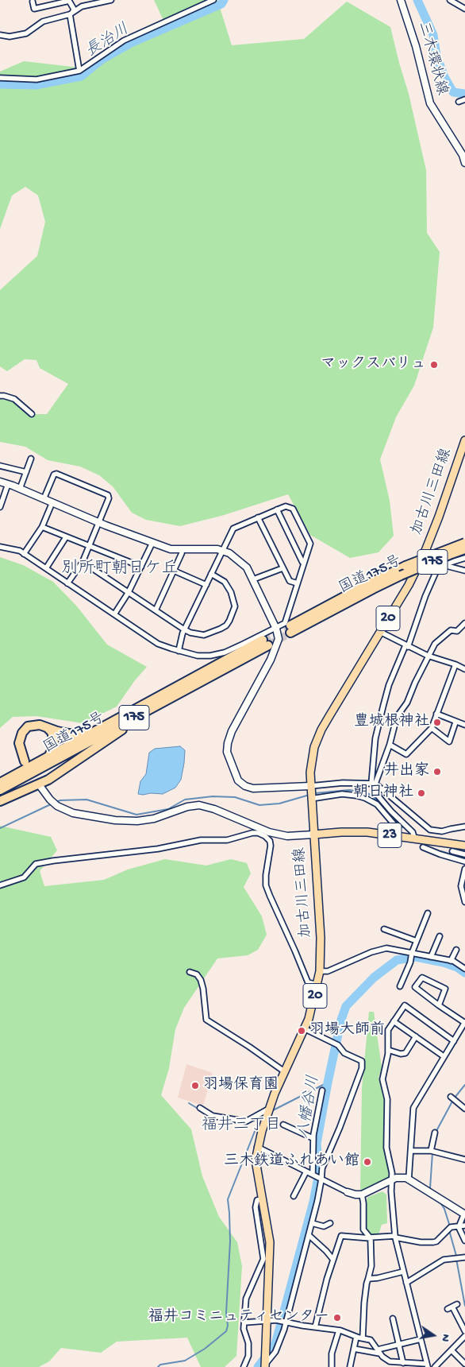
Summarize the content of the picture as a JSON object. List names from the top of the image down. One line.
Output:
{"streets":{"highway":["175","国道175号"],"main road":["加古川三田線","20","23"],"street":["三木環状線"]},"crossings":[["加古川三田線","23"]],"districts":["別所町朝日ケ丘","福井三丁目"],"water":["長治川","八幡谷川"],"places":["マックスバリュ","豊城根神社","井出家","朝日神社","羽場大師前","羽場保育園","三木鉄道ふれあい館","福井コミニュティセンター"],"north":"right"}
